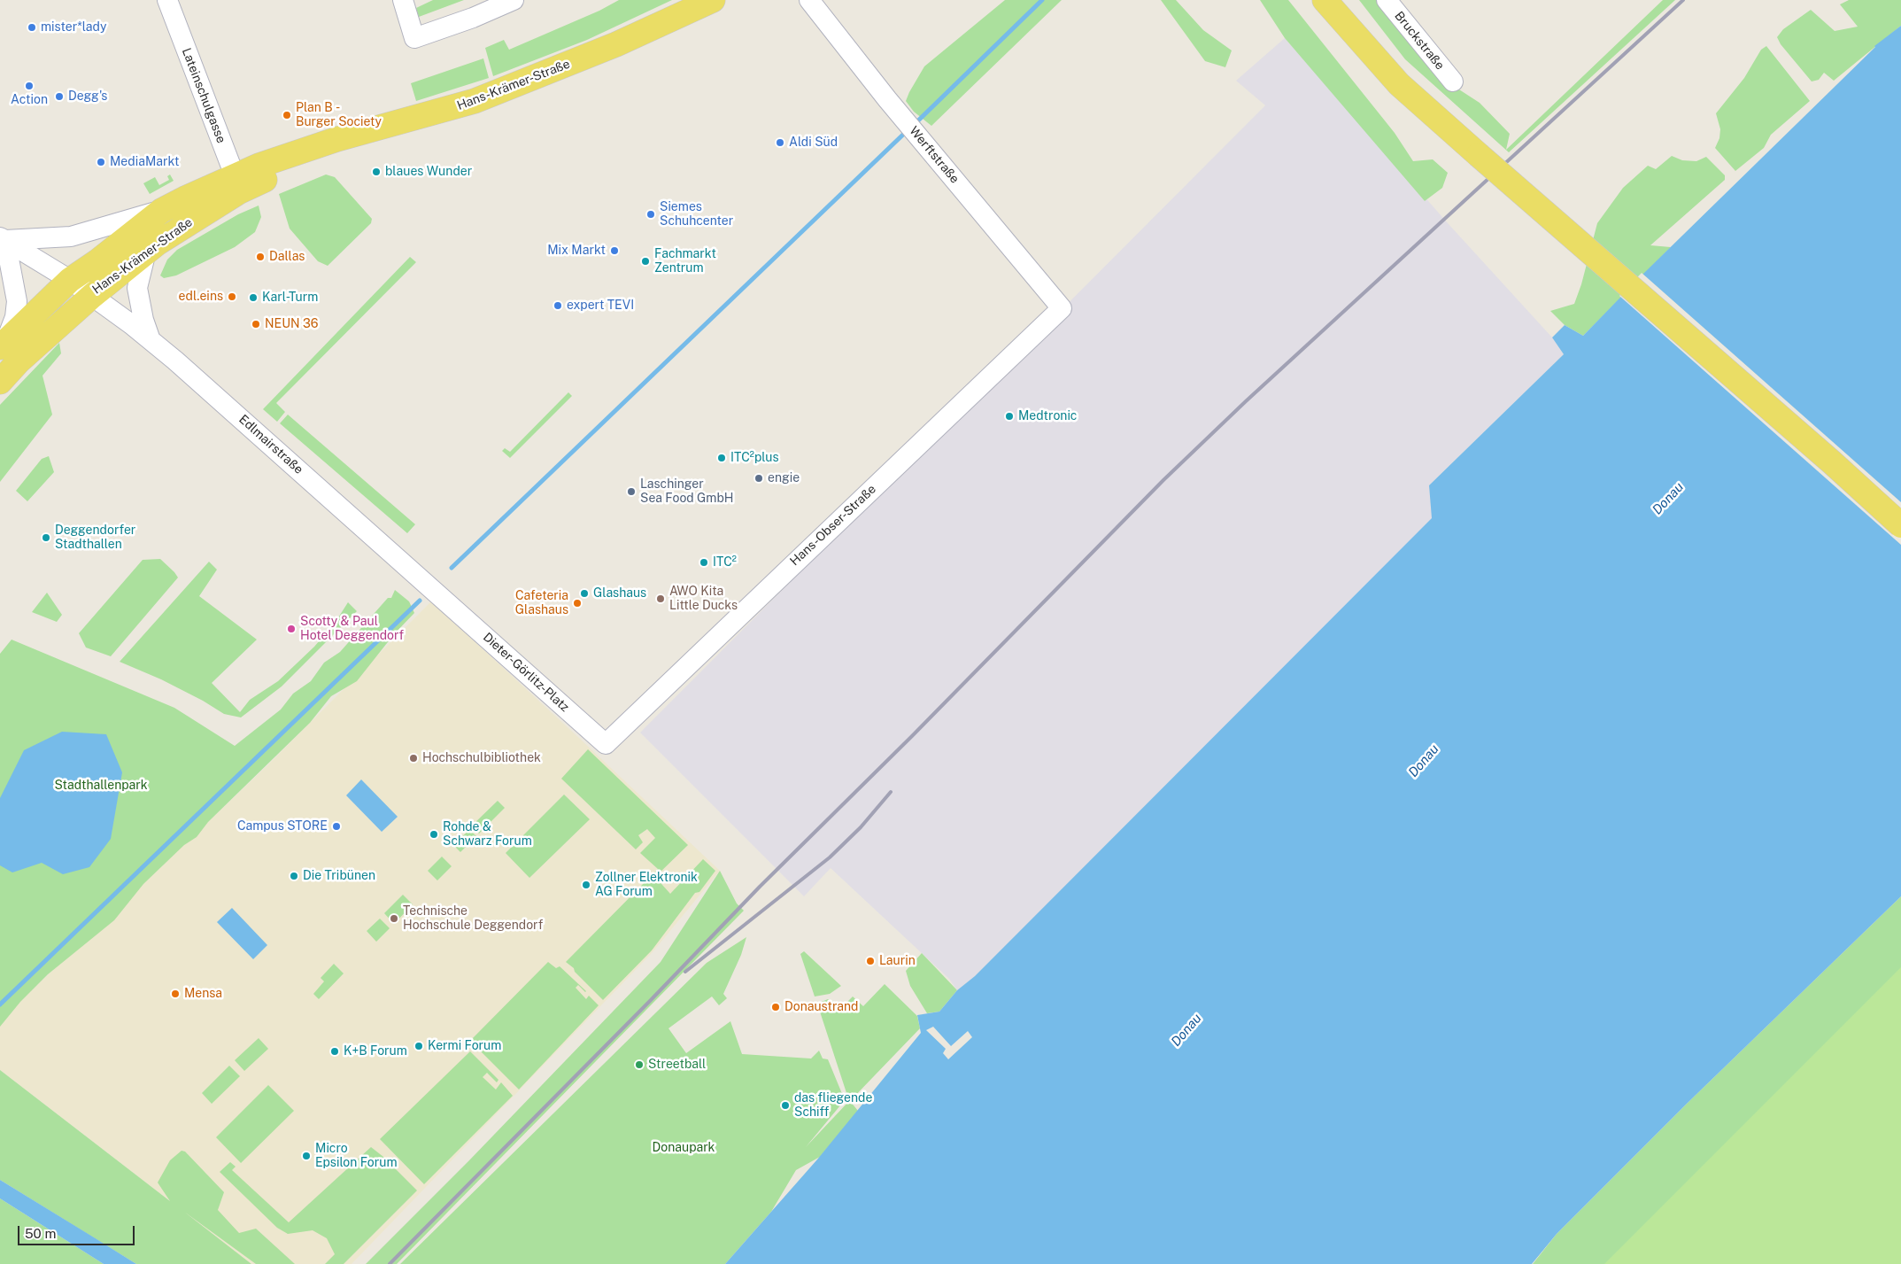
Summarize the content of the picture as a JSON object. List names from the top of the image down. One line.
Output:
{"streets":{"main road":["Hans-Krämer-Straße"],"street":["Bruckstraße","Lateinschulgasse","Werftstraße","Edlmairstraße","Hans-Obser-Straße","Dieter-Görlitz-Platz"]},"crossings":[["Hans-Krämer-Straße","Lateinschulgasse"],["Hans-Krämer-Straße","Edlmairstraße"],["Werftstraße","Hans-Obser-Straße"],["Edlmairstraße","Dieter-Görlitz-Platz"],["Hans-Obser-Straße","Dieter-Görlitz-Platz"]],"water":["Donau"],"parks":["Stadthallenpark","Donaupark"],"places":["mister*lady","Action","Degg's","Plan B - Burger Society","Aldi Süd","MediaMarkt","blaues Wunder","Siemes Schuhcenter","Mix Markt","Dallas","Fachmarkt Zentrum","edl.eins","Karl-Turm","expert TEVI","NEUN 36","Medtronic","ITC²plus","engie","Laschinger Sea Food GmbH","Deggendorfer Stadthallen","ITC²","Glashaus","AWO Kita Little Ducks","Cafeteria Glashaus","Scotty & Paul Hotel Deggendorf","Hochschulbibliothek","Campus STORE","Rohde & Schwarz Forum","Die Tribünen","Zollner Elektronik AG Forum","Technische Hochschule Deggendorf","Laurin","Mensa","Donaustrand","Kermi Forum","K+B Forum","Streetball","das fliegende Schiff","Micro Epsilon Forum"],"scale_bar":"50 m"}
